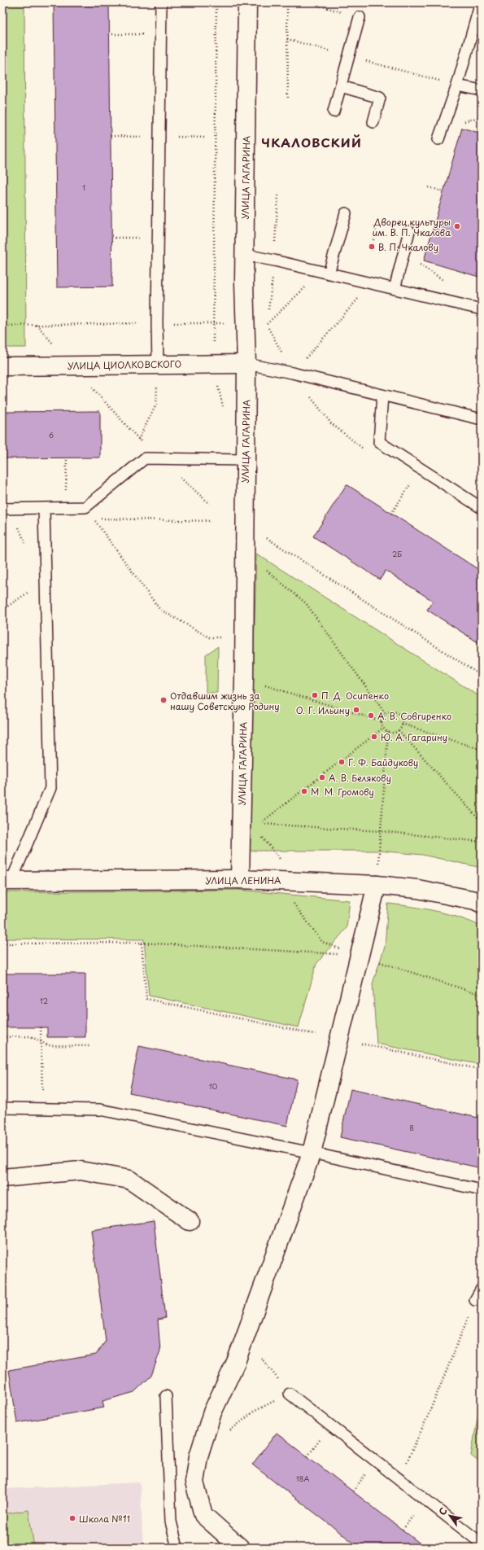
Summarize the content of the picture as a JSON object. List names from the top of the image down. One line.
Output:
{"streets":{"street":["УЛИЦА ГАГАРИНА","УЛИЦА ЦИОЛКОВСКОГО","УЛИЦА ЛЕНИНА"]},"crossings":[["УЛИЦА ГАГАРИНА","УЛИЦА ЦИОЛКОВСКОГО"],["УЛИЦА ГАГАРИНА","УЛИЦА ЛЕНИНА"]],"districts":["ЧКАЛОВСКИЙ"],"places":["Дворец культуры им. В. П. Чкалова","В. П. Чкалову","П. Д. Осипенко","Отдавшим жизнь за нашу Советскую Родину","О. Г. Ильину","А. В. Совгиренко","Ю. А. Гагарину","Г. Ф. Байдукову","А. В. Белякову","М. М. Громову","Школа №11"],"house_numbers":["1","6","2Б","12","10","8","18А"],"north":"top left"}
